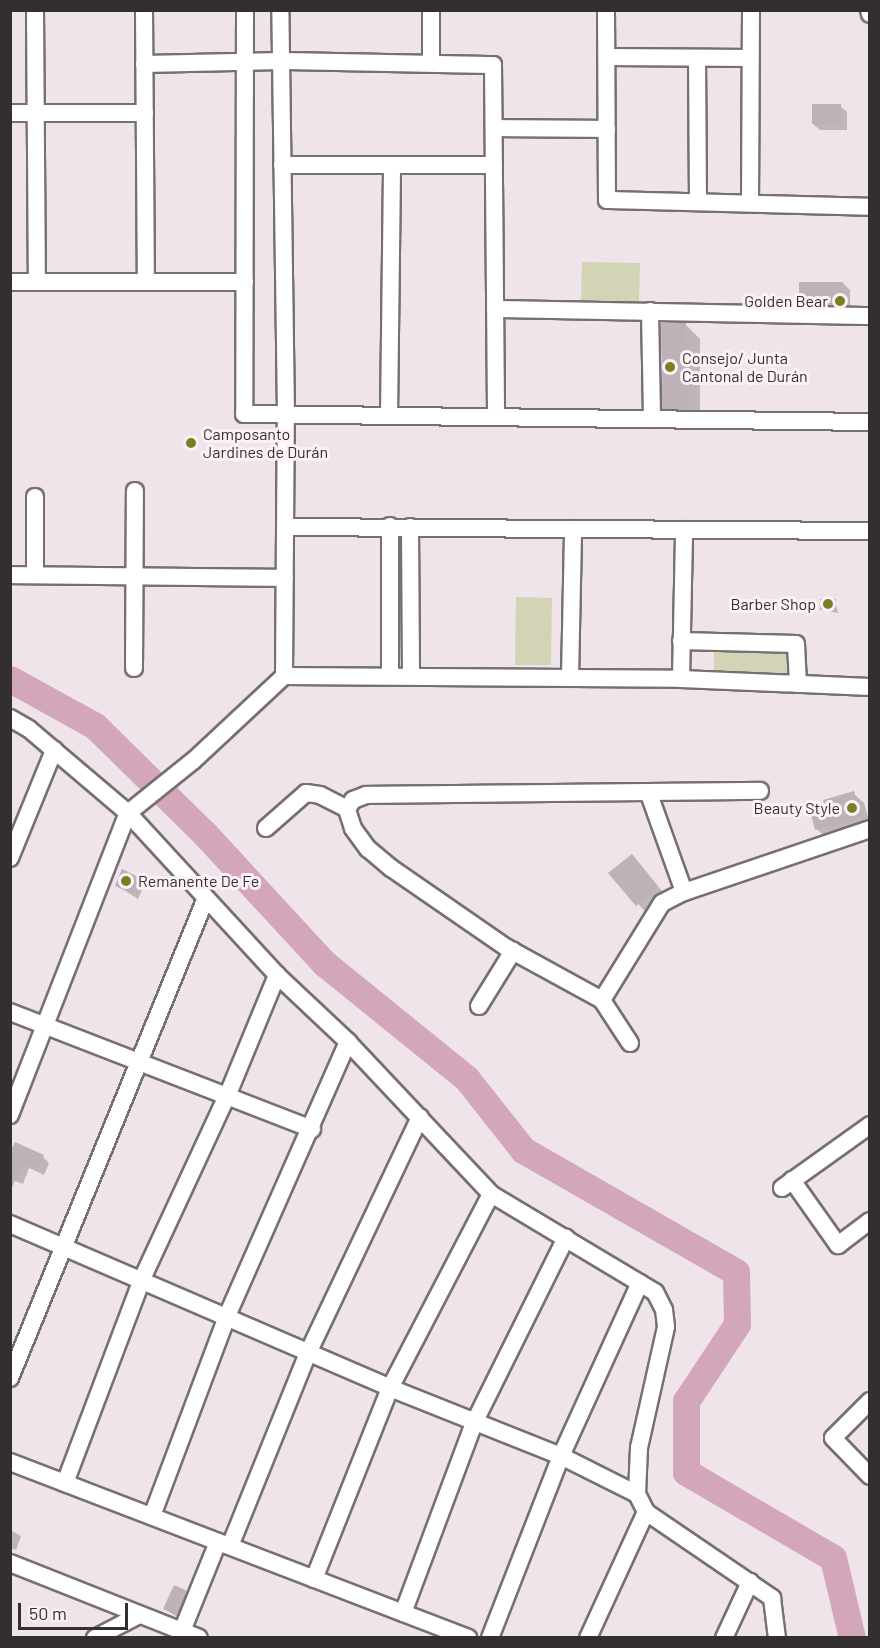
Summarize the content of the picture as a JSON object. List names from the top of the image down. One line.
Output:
{"places":["Golden Bear","Consejo/ Junta Cantonal de Durán","Camposanto Jardines de Durán","Barber Shop","Beauty Style","Remanente De Fe"],"scale_bar":"50 m"}
